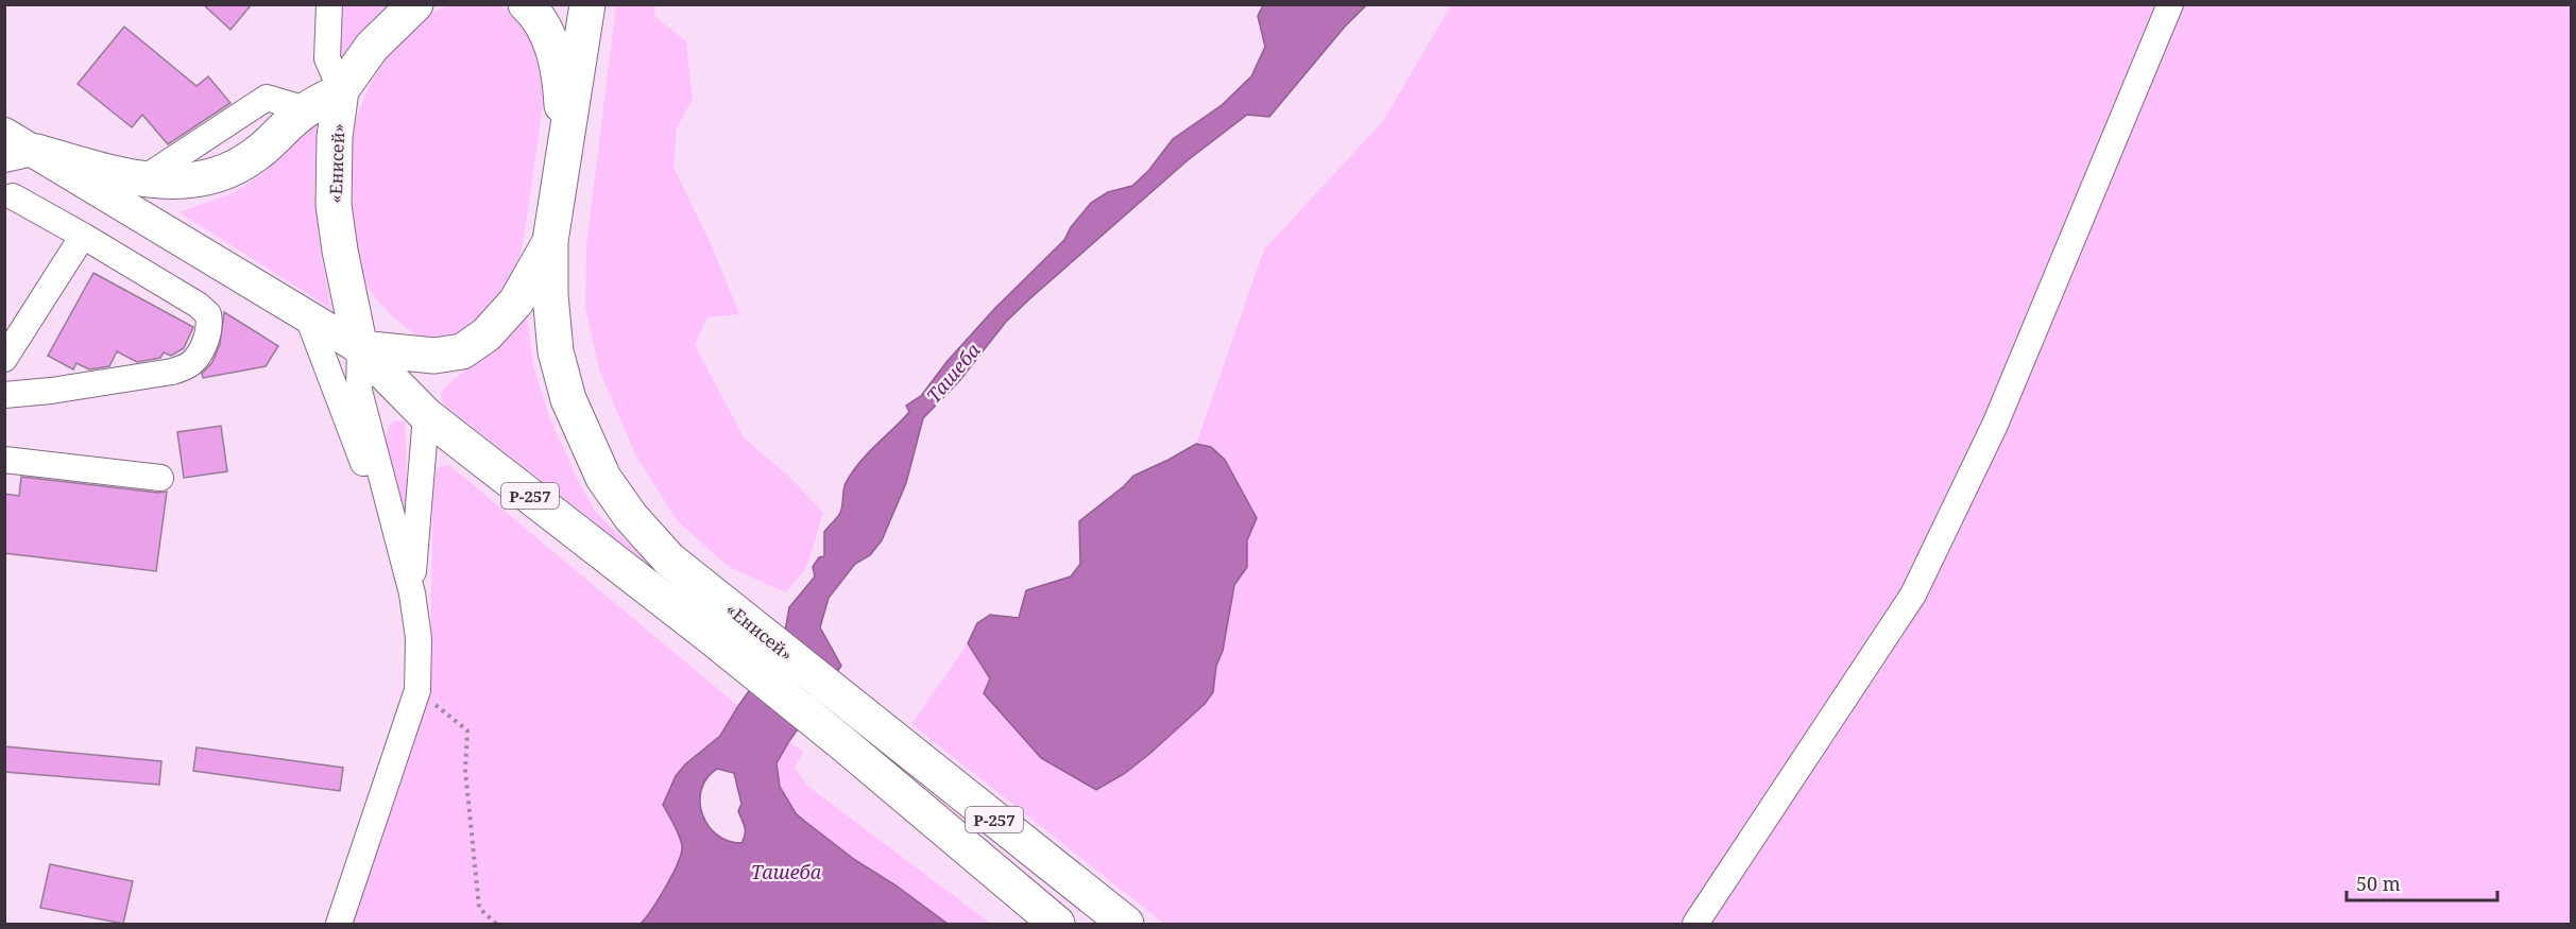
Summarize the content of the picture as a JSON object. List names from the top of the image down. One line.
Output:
{"streets":{"highway":["«Енисей»","Р-257"]},"water":["Ташеба"],"scale_bar":"50 m"}
